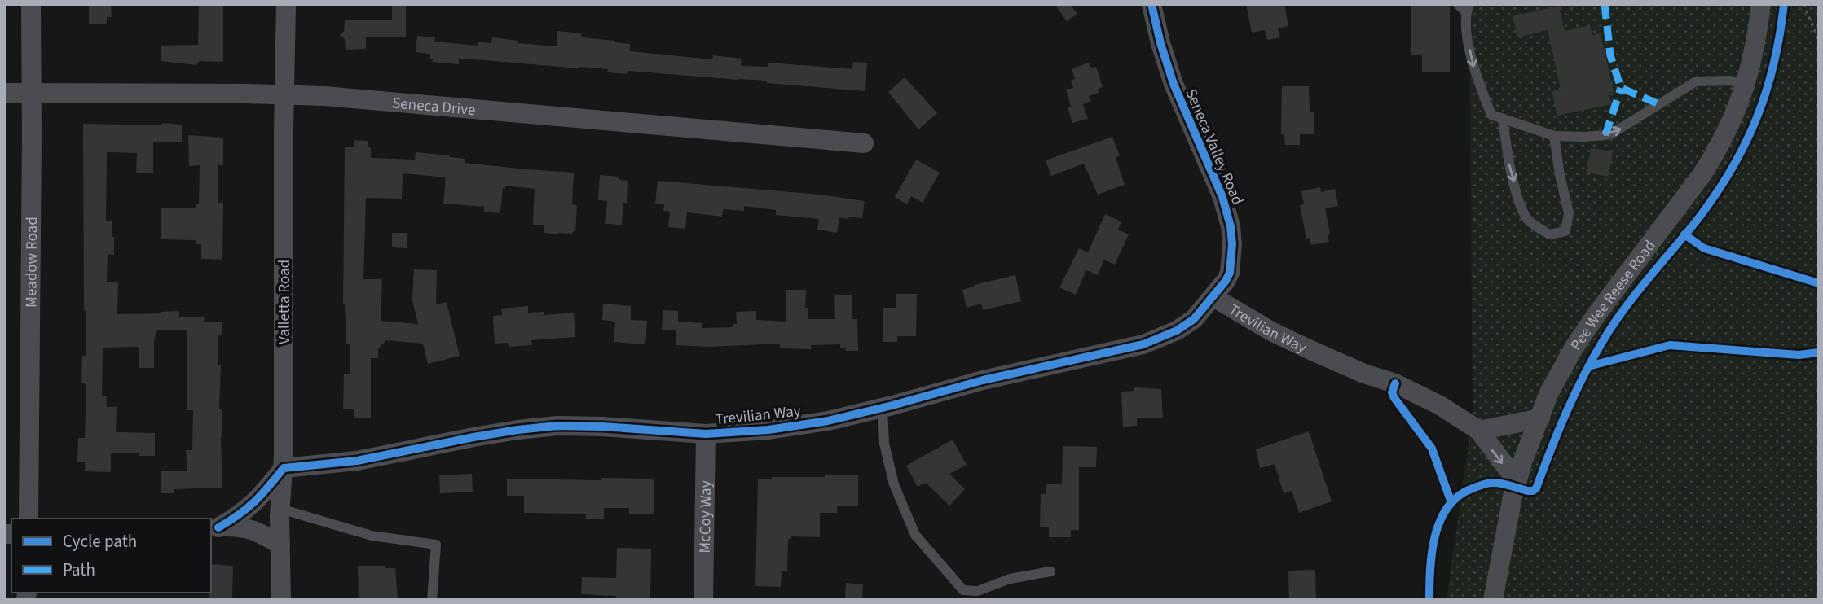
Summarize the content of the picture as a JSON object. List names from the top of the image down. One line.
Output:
{"streets":{"street":["Seneca Drive","Seneca Valley Road","Meadow Road","Pee Wee Reese Road","Valletta Road","Trevilian Way","McCoy Way"]},"crossings":[["Seneca Drive","Meadow Road"],["Seneca Drive","Valletta Road"],["Seneca Valley Road","Trevilian Way"],["Pee Wee Reese Road","Trevilian Way"],["Valletta Road","Trevilian Way"],["Trevilian Way","McCoy Way"]],"legend":["Cycle path","Path"]}
